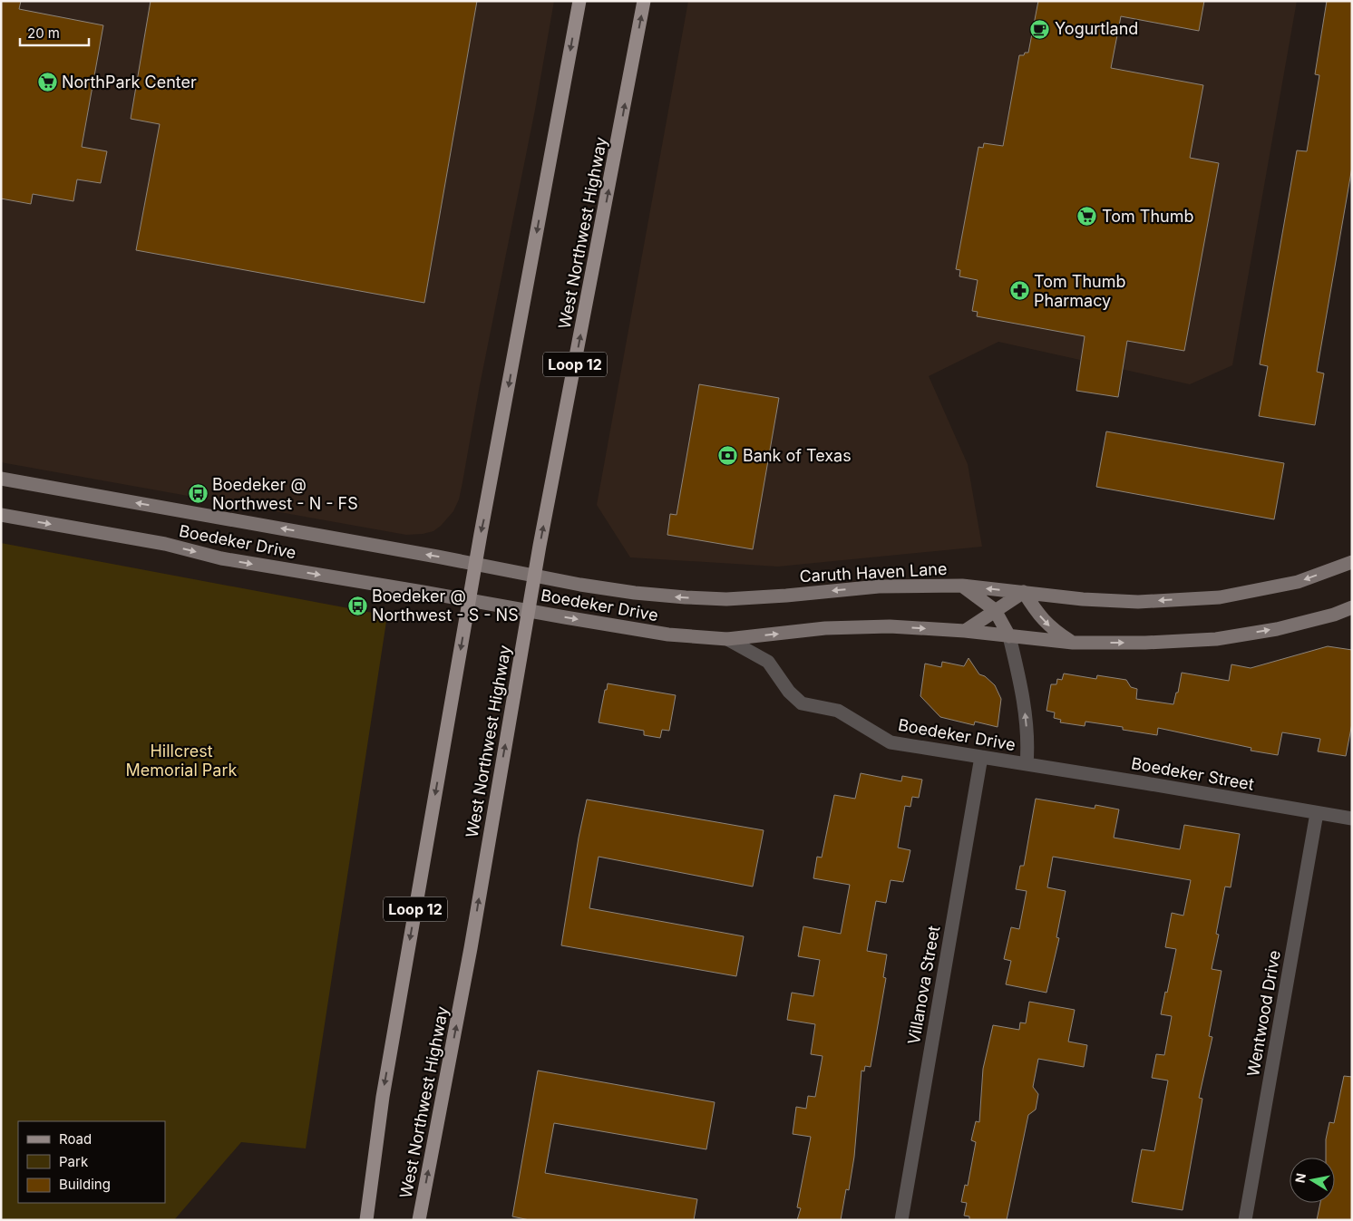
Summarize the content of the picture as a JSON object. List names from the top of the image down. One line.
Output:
{"streets":{"main road":["West Northwest Highway","Loop 12","Boedeker Drive","Caruth Haven Lane"],"street":["Boedeker Street","Villanova Street","Wentwood Drive"]},"crossings":[["West Northwest Highway","Boedeker Drive"],["West Northwest Highway","Caruth Haven Lane"],["Loop 12","Boedeker Drive"],["Loop 12","Caruth Haven Lane"],["Boedeker Drive","Caruth Haven Lane"],["Boedeker Drive","Boedeker Street"],["Boedeker Drive","Villanova Street"],["Boedeker Street","Wentwood Drive"]],"parks":["Hillcrest Memorial Park"],"places":{"cafe":["Yogurtland"],"supermarket":["NorthPark Center","Tom Thumb"],"pharmacy":["Tom Thumb Pharmacy"],"bank":["Bank of Texas"],"bus stop":["Boedeker @ Northwest - N - FS","Boedeker @ Northwest - S - NS"]},"legend":["Road","Park","Building"],"scale_bar":"20 m","north":"left"}
